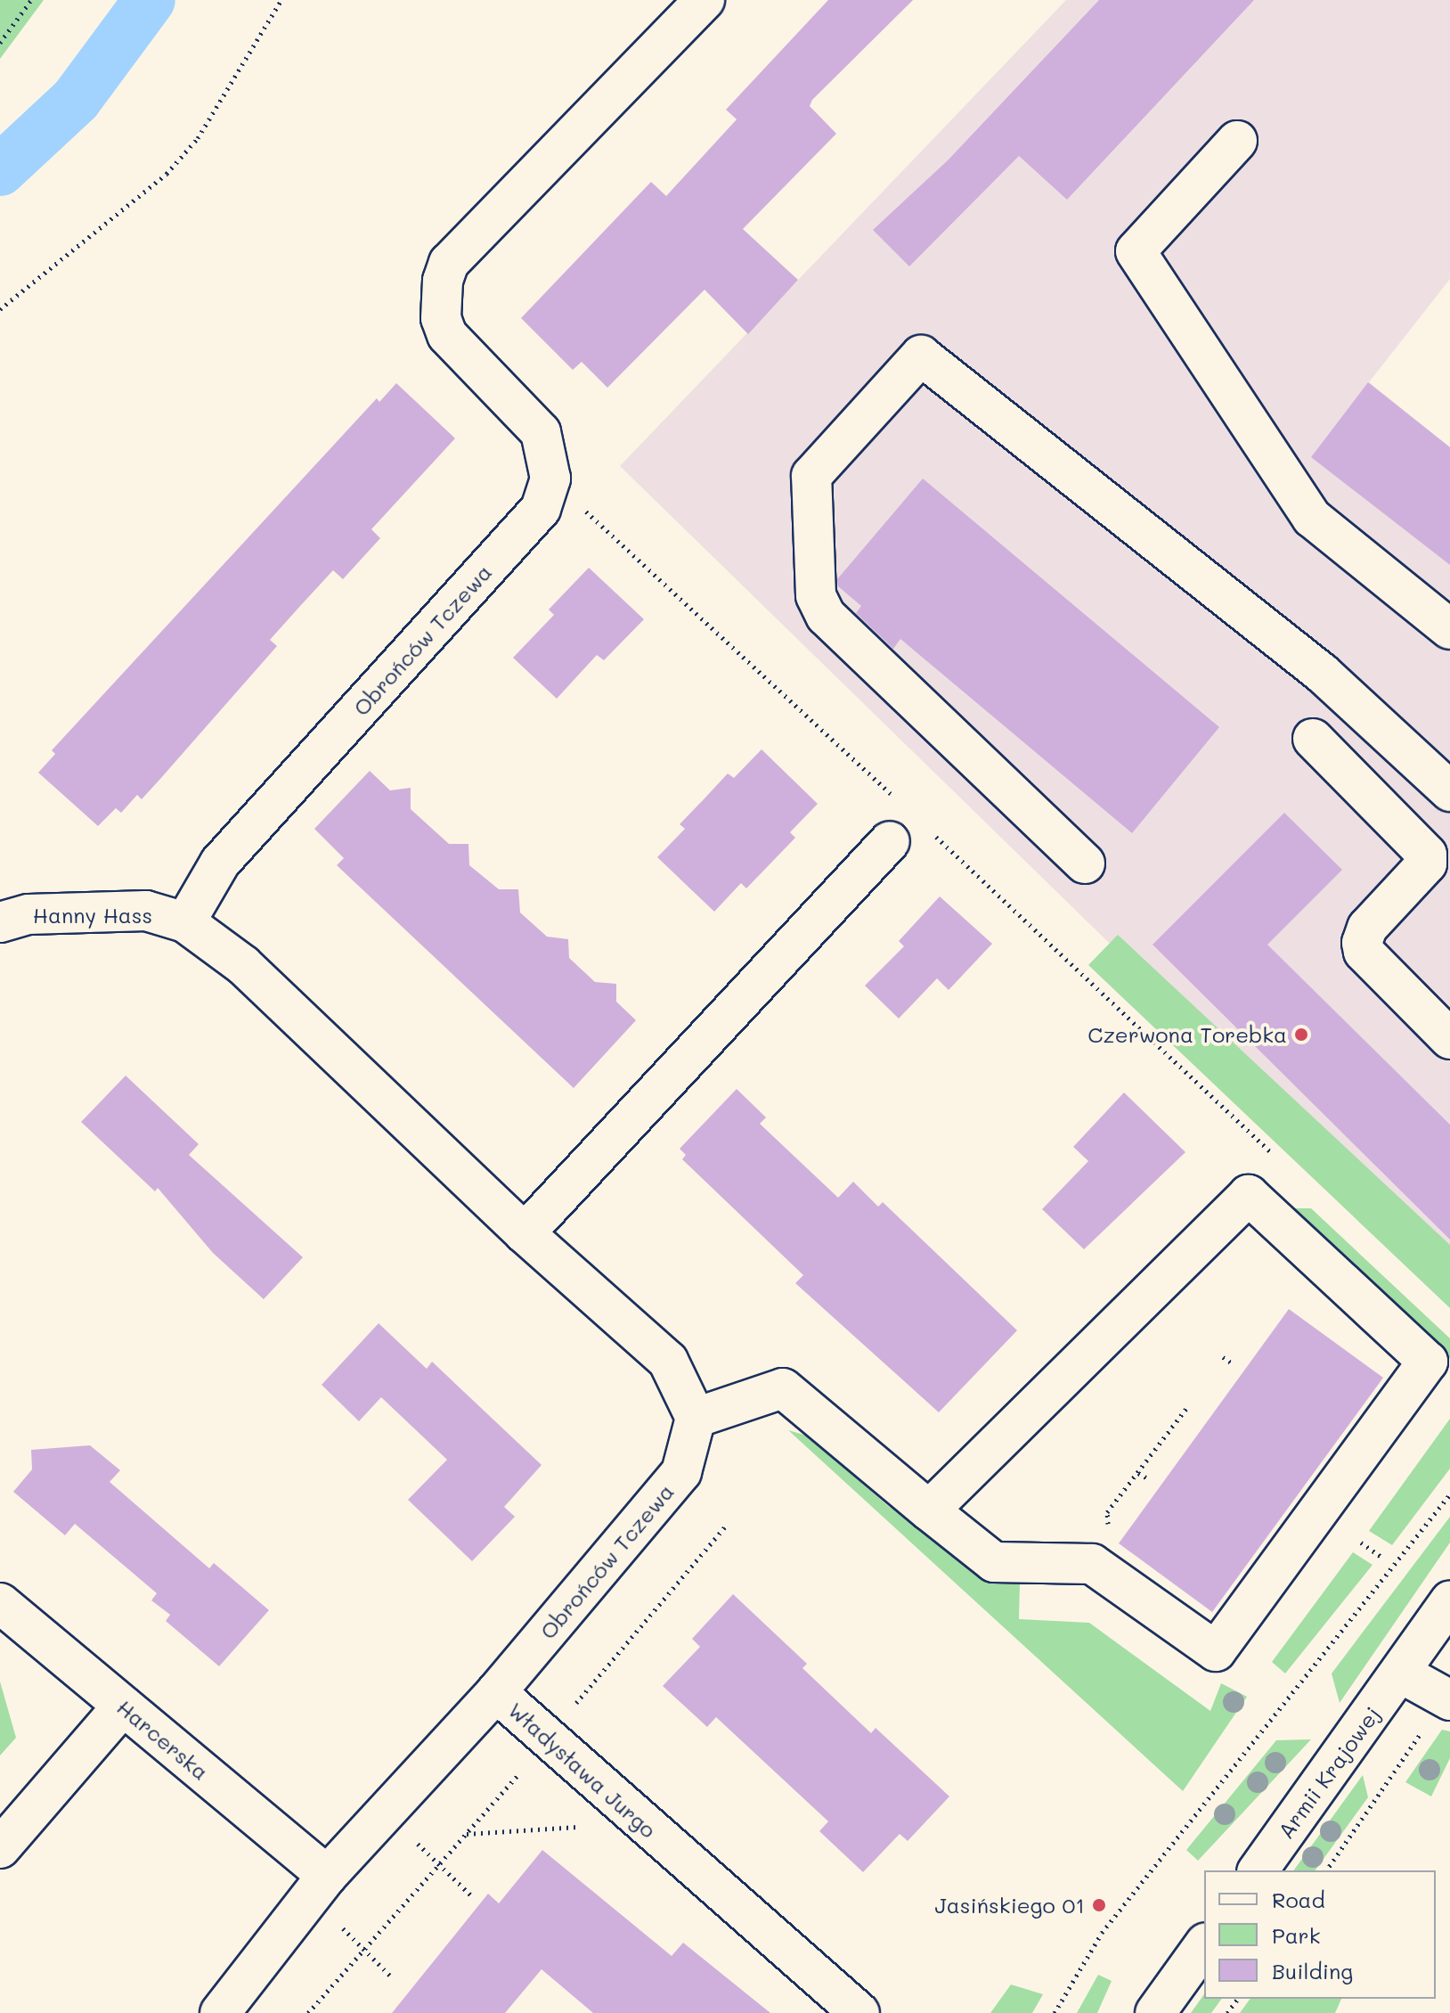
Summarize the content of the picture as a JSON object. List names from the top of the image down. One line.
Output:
{"streets":{"street":["Obrońców Tczewa","Hanny Hass","Harcerska","Władysława Jurgo","Armii Krajowej"]},"crossings":[["Obrońców Tczewa","Hanny Hass"],["Obrońców Tczewa","Władysława Jurgo"],["Harcerska","Władysława Jurgo"]],"places":["Czerwona Torebka","Jasińskiego 01"],"legend":["Road","Park","Building"]}
